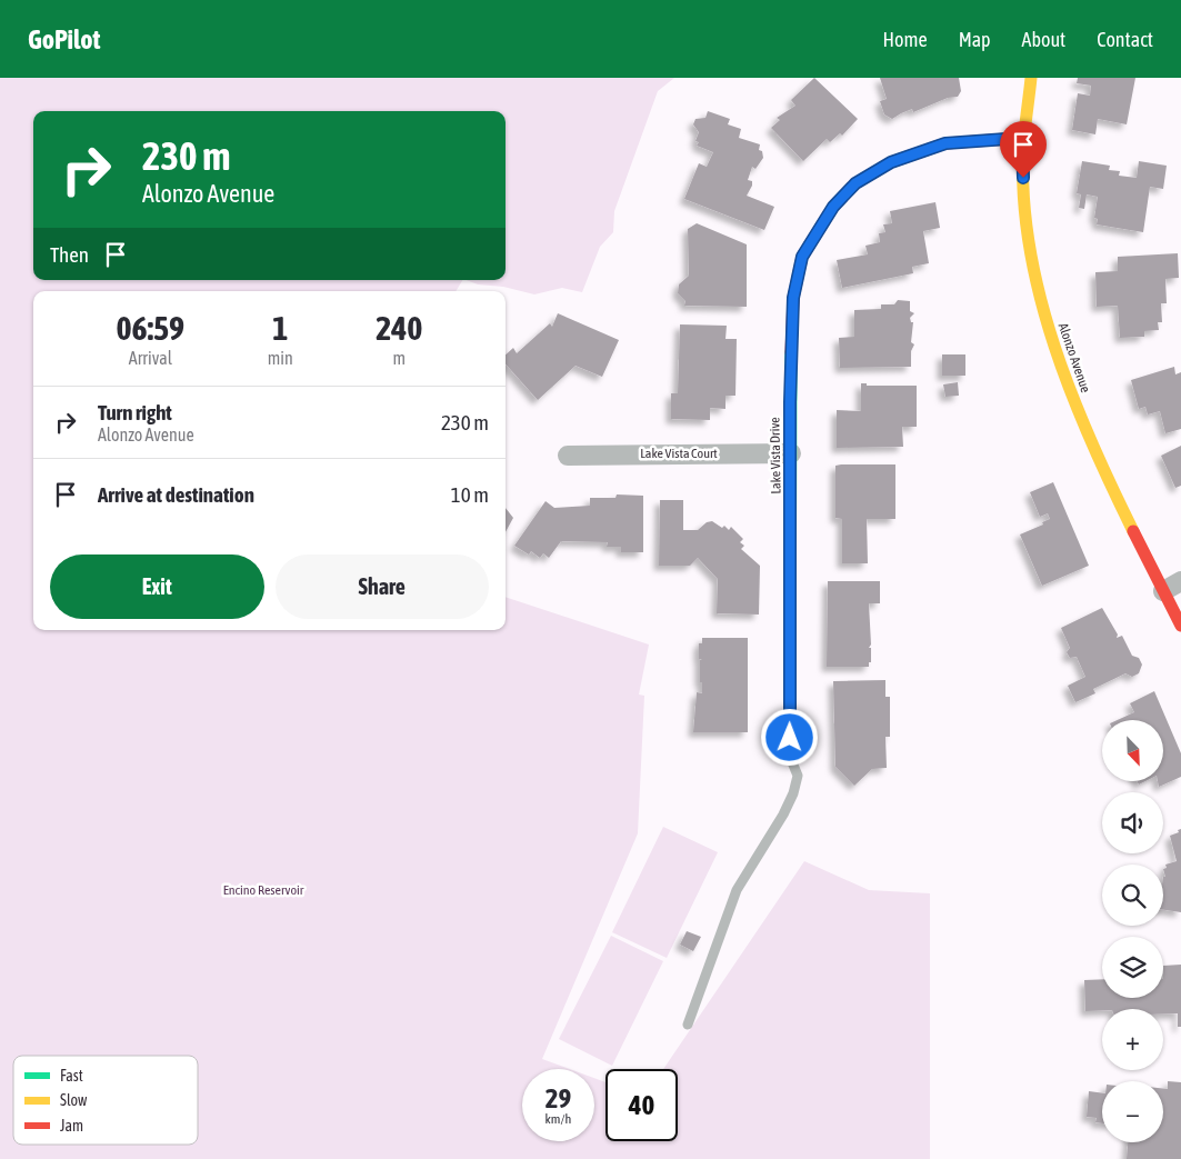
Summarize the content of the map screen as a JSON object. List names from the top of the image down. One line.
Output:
{"streets":{"street":["Alonzo Avenue","Lake Vista Court","Lake Vista Drive"]},"crossings":[["Alonzo Avenue","Lake Vista Drive"],["Lake Vista Court","Lake Vista Drive"]],"parks":["Encino Reservoir"],"legend":["Fast","Slow","Jam"],"north":"bottom right","page":{"header":"GoPilot","nav":["Home","Map","About","Contact"],"turn":["230 m","Alonzo Avenue"],"then":"Then","eta":["06:59","Arrival","1","min","240","m"],"list":[{"name":"Turn right","note":"Alonzo Avenue","value":"230 m"},{"name":"Arrive at destination","value":"10 m"}],"buttons":["Exit","Share"],"map_buttons":["+","−"],"speed":"29 km/h","limit":"40"}}
